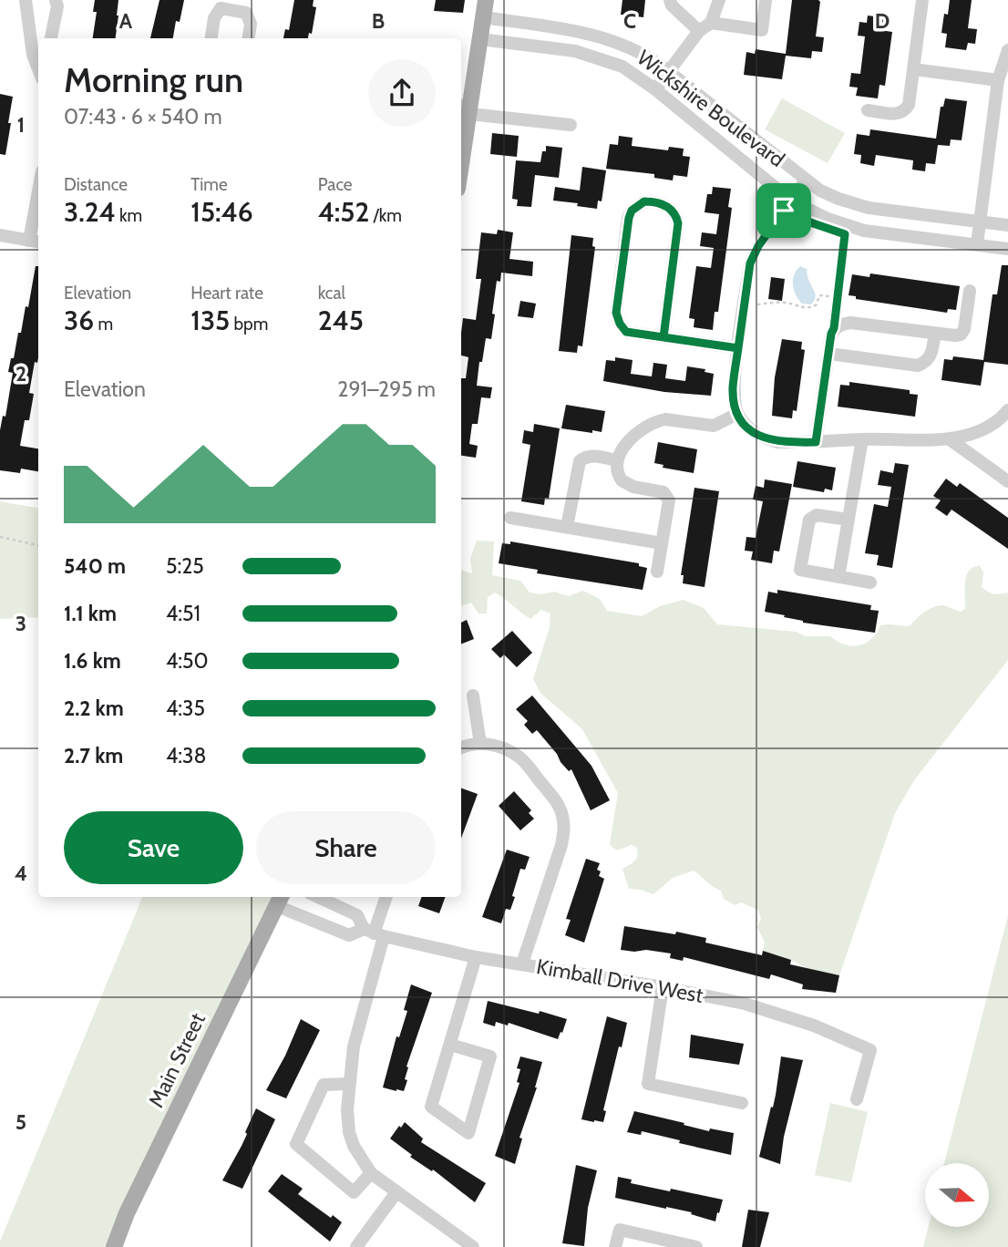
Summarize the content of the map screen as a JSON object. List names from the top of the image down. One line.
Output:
{"streets":{"main road":["Main Street"],"street":["Wickshire Boulevard","Kimball Drive West"]},"crossings":[["Kimball Drive West","Main Street"]],"north":"right","page":{"heading":["Morning run","07:43 · 6 × 540 m"],"stats":[["Distance","3.24 km"],["Time","15:46"],["Pace","4:52 /km"],["Elevation","36 m"],["Heart rate","135 bpm"],["kcal","245"]],"chart":["Elevation","291–295 m"],"list":[{"name":"540 m","note":"5:25"},{"name":"1.1 km","note":"4:51"},{"name":"1.6 km","note":"4:50"},{"name":"2.2 km","note":"4:35"},{"name":"2.7 km","note":"4:38"}],"buttons":["Save","Share"]},"grid":{"columns":["A","B","C","D"],"rows":["1","2","3","4","5"]}}
